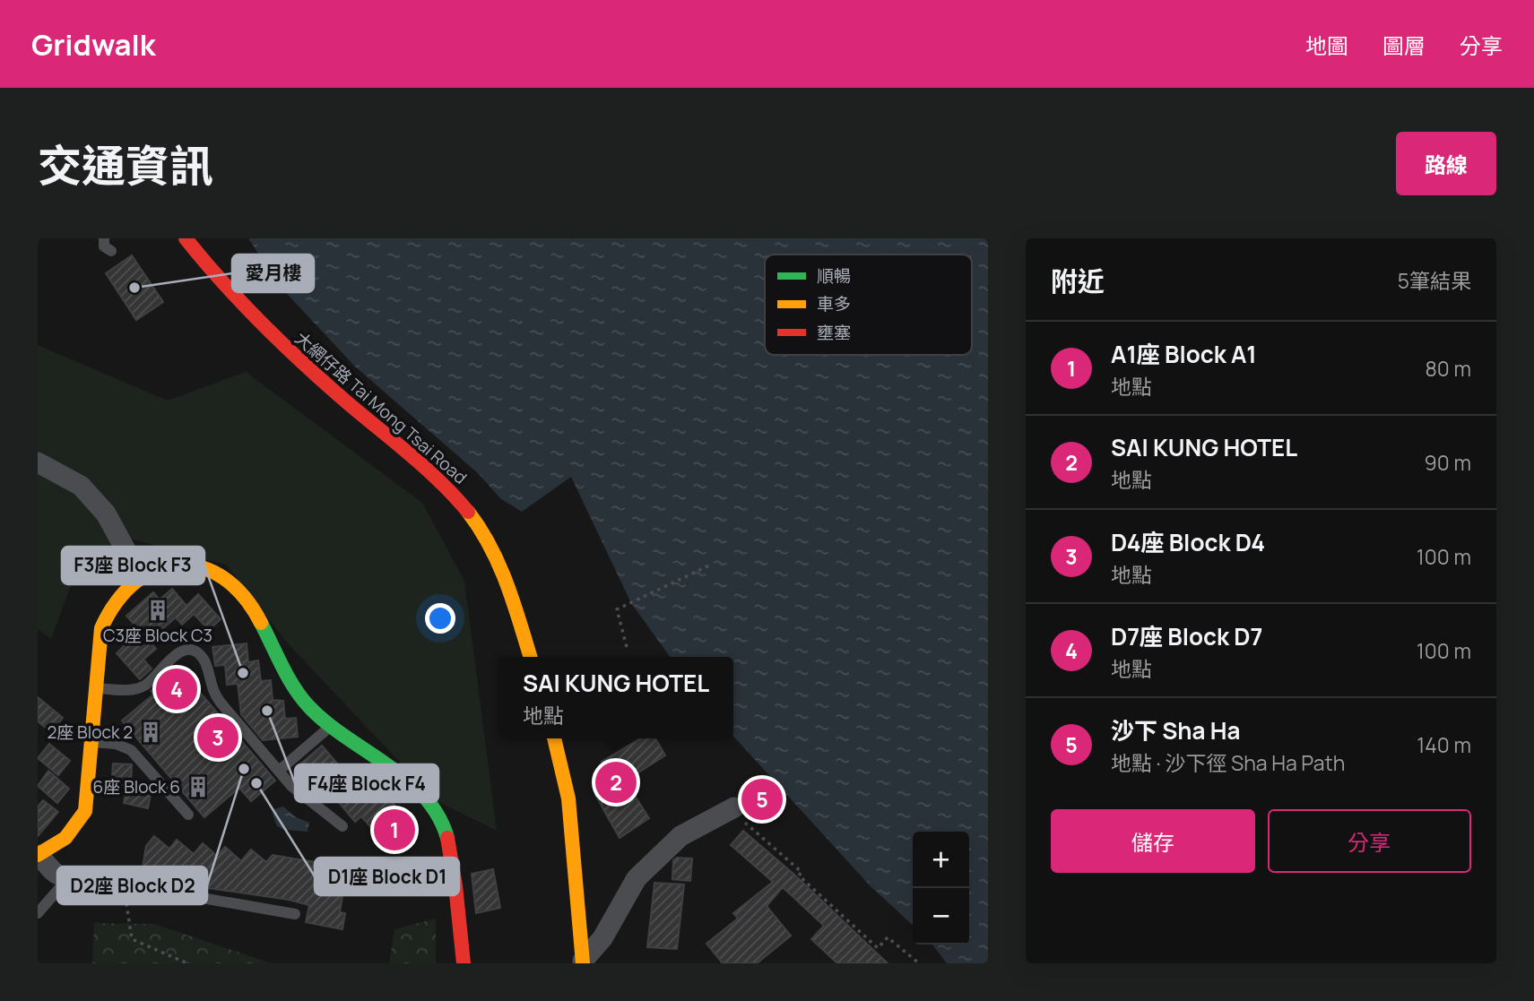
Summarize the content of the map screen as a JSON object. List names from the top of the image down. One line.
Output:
{"streets":{"street":["大網仔路 Tai Mong Tsai Road"]},"places":{"other":["愛月樓","F3座 Block F3","F4座 Block F4","D2座 Block D2","D1座 Block D1"],"building":["C3座 Block C3","2座 Block 2","6座 Block 6"]},"legend":["順暢","車多","壅塞"],"page":{"header":"Gridwalk","nav":["地圖","圖層","分享"],"title":"交通資訊","buttons":["路線",["儲存","分享"]],"heading":["附近","5筆結果"],"list":[{"mark":"1","name":"A1座 Block A1","note":"地點","value":"80 m"},{"mark":"2","name":"SAI KUNG HOTEL","note":"地點","value":"90 m"},{"mark":"3","name":"D4座 Block D4","note":"地點","value":"100 m"},{"mark":"4","name":"D7座 Block D7","note":"地點","value":"100 m"},{"mark":"5","name":"沙下 Sha Ha","note":"地點 · 沙下徑 Sha Ha Path","value":"140 m"}],"popup":["SAI KUNG HOTEL","地點"],"pins":["4","3","2","5","1"],"map_buttons":["+","−"]}}
